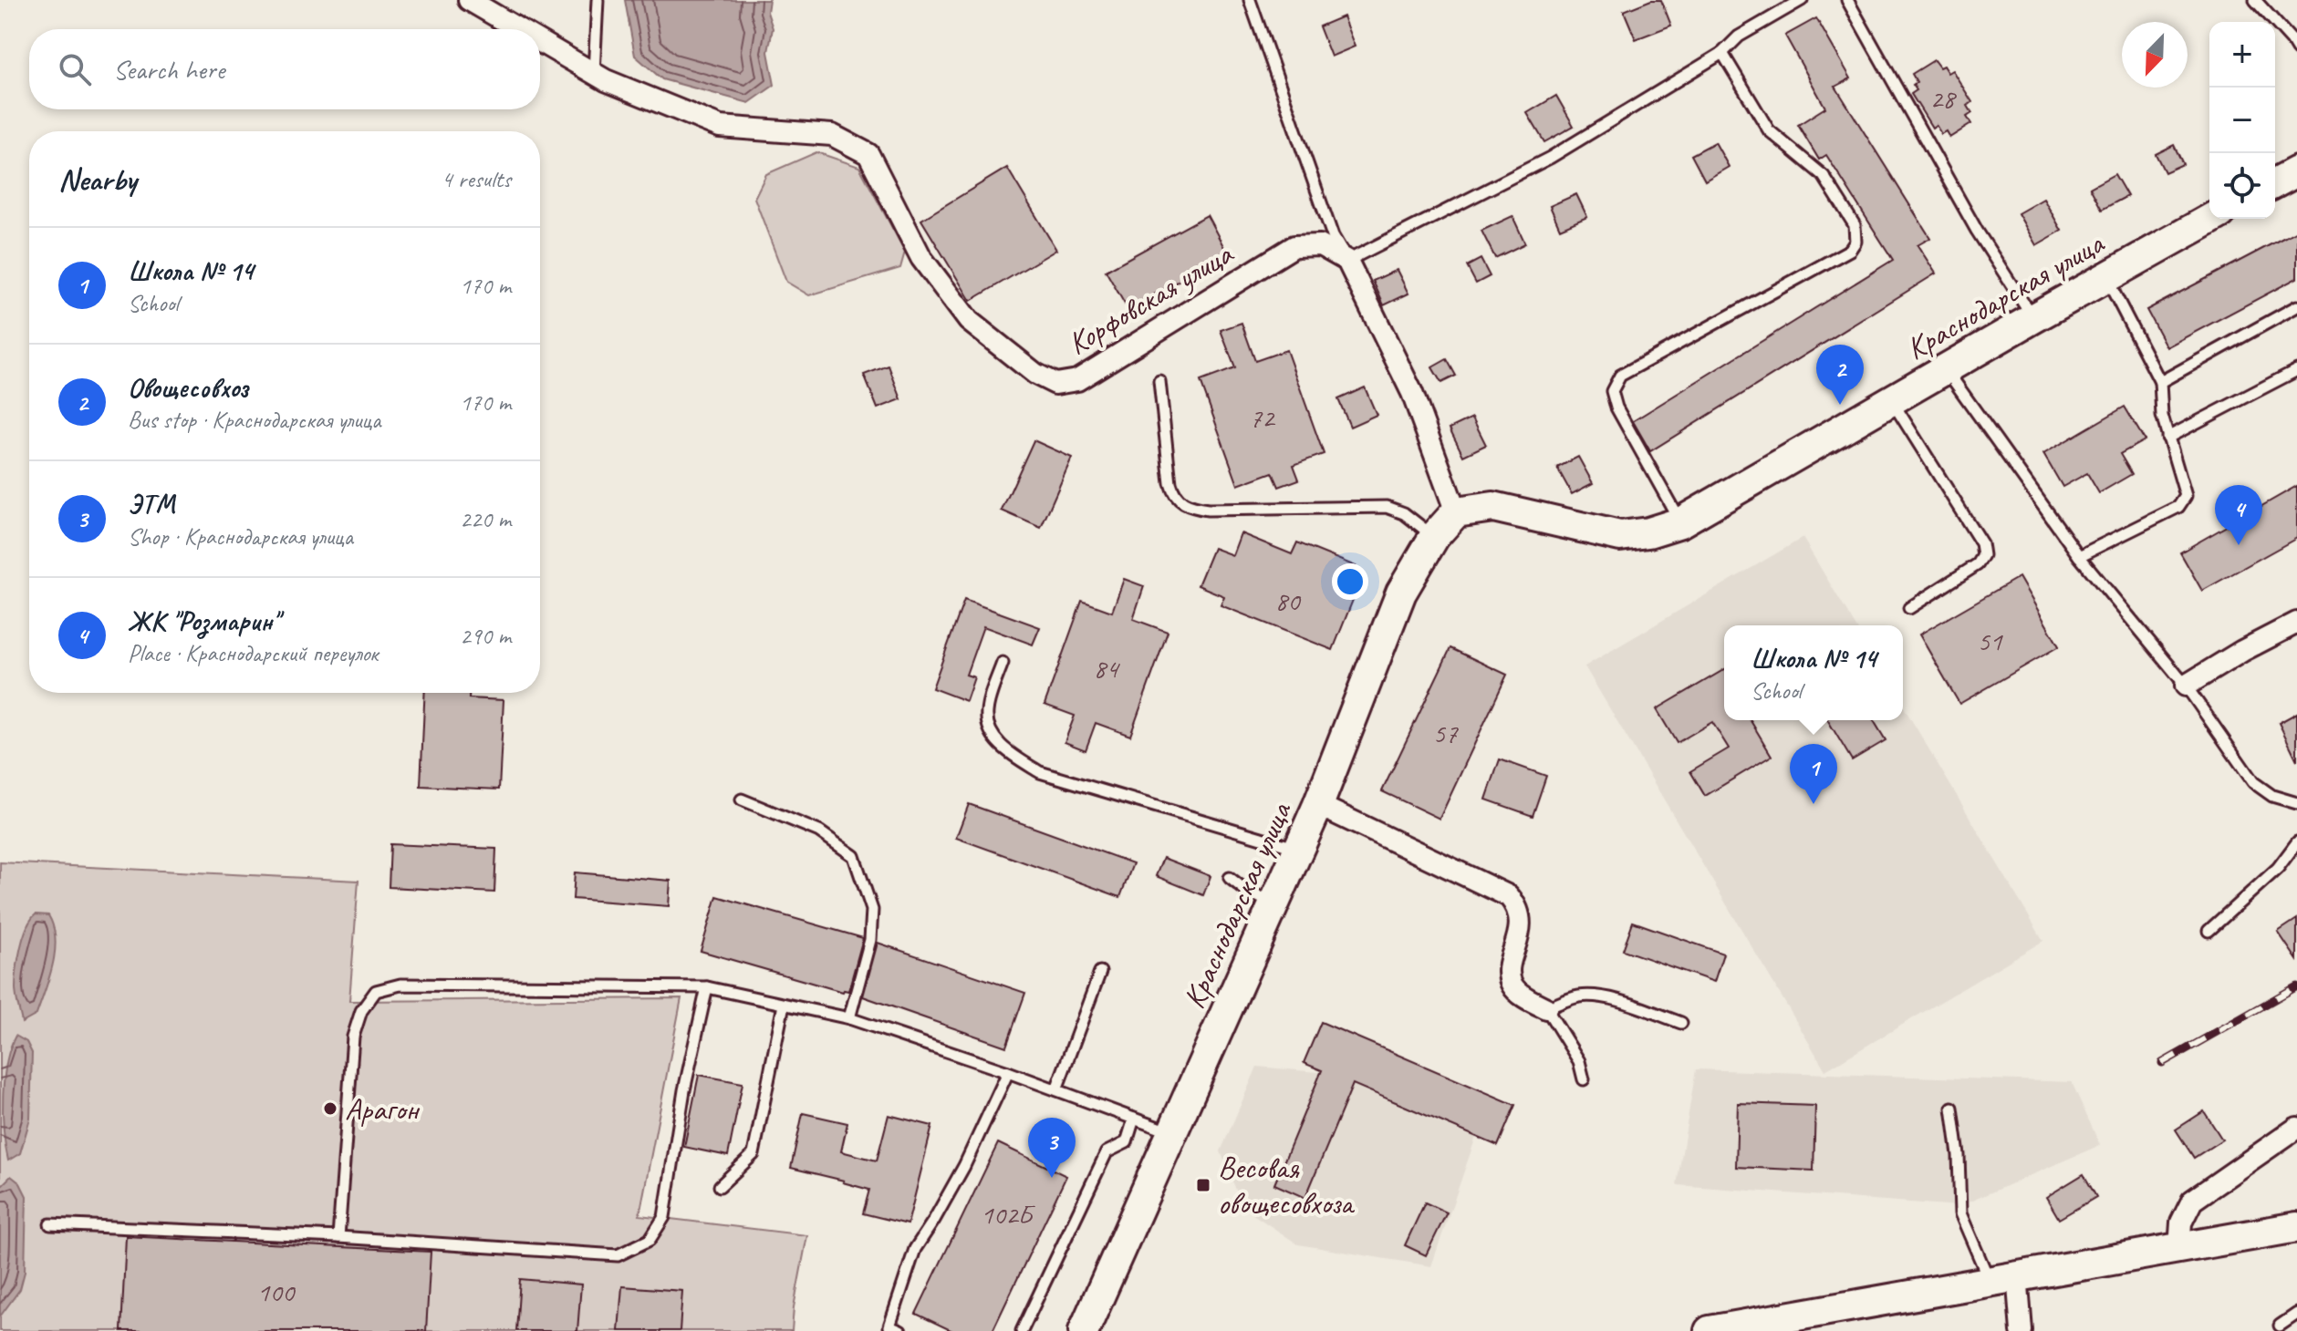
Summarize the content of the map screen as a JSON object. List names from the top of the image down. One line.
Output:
{"streets":{"street":["Краснодарская улица","Корфовская улица"]},"places":{"other":["Арагон"],"transit":["Весовая овощесовхоза"]},"house_numbers":["28","72","80","51","84","57","102Б","100"],"north":"bottom left","page":{"map_buttons":["+","−"],"search":"Search here","heading":["Nearby","4 results"],"list":[{"mark":"1","name":"Школа № 14","note":"School","value":"170 m"},{"mark":"2","name":"Овощесовхоз","note":"Bus stop · Краснодарская улица","value":"170 m"},{"mark":"3","name":"ЭТМ","note":"Shop · Краснодарская улица","value":"220 m"},{"mark":"4","name":"ЖК \"Розмарин\"","note":"Place · Краснодарский переулок","value":"290 m"}],"pins":["2","4","1","3"],"popup":["Школа № 14","School"]}}
